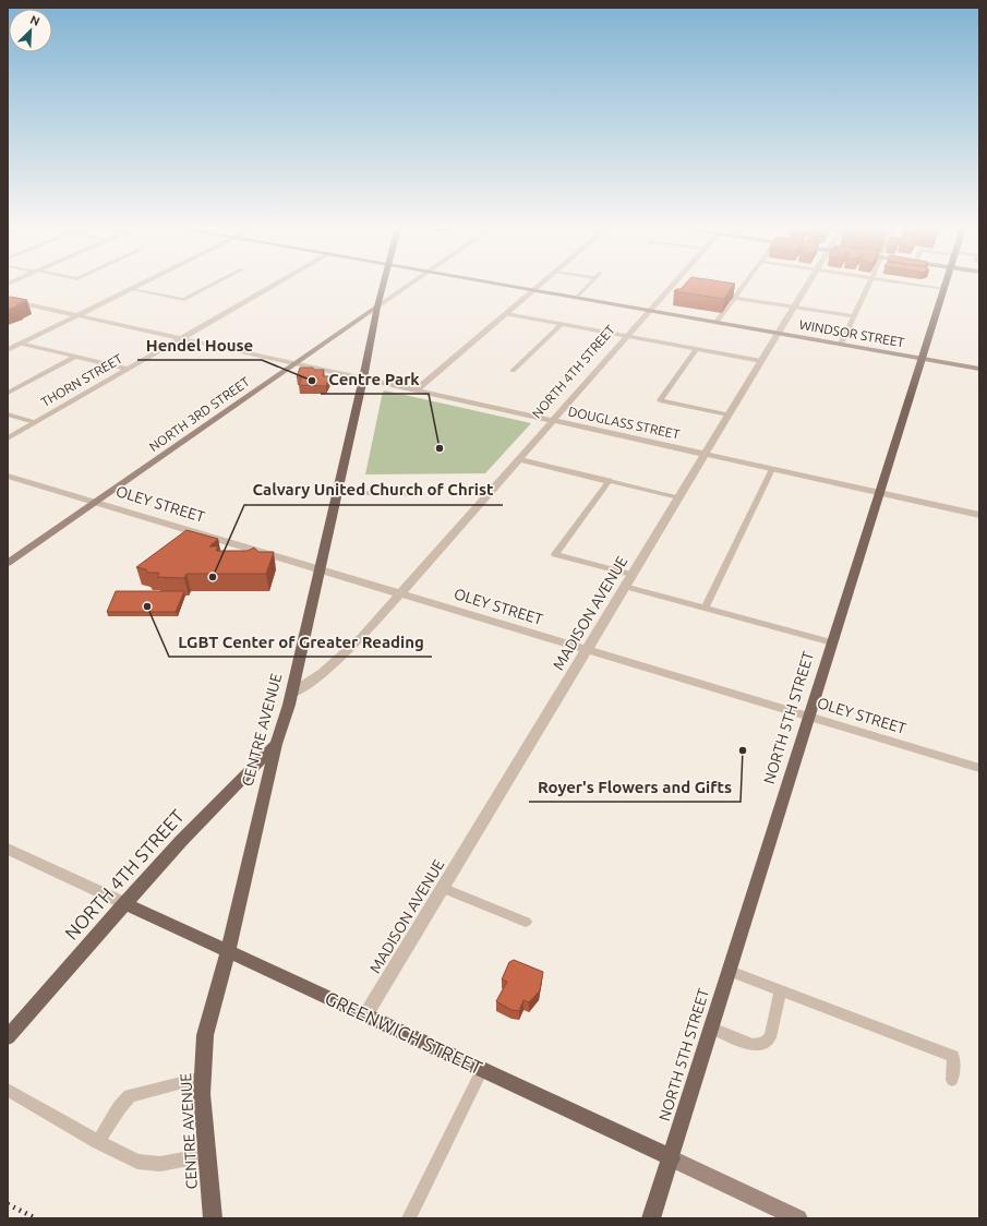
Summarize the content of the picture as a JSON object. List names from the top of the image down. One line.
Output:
{"streets":{"main road":["WINDSOR STREET","NORTH 4TH STREET","NORTH 3RD STREET","NORTH 5TH STREET","CENTRE AVENUE","GREENWICH STREET"],"street":["THORN STREET","DOUGLASS STREET","OLEY STREET","MADISON AVENUE"]},"crossings":[["WINDSOR STREET","NORTH 4TH STREET"],["WINDSOR STREET","MADISON AVENUE"],["WINDSOR STREET","NORTH 5TH STREET"],["NORTH 4TH STREET","DOUGLASS STREET"],["NORTH 4TH STREET","OLEY STREET"],["NORTH 4TH STREET","CENTRE AVENUE"],["NORTH 4TH STREET","GREENWICH STREET"],["THORN STREET","DOUGLASS STREET"],["NORTH 3RD STREET","DOUGLASS STREET"],["NORTH 3RD STREET","OLEY STREET"],["NORTH 3RD STREET","CENTRE AVENUE"],["DOUGLASS STREET","MADISON AVENUE"],["DOUGLASS STREET","NORTH 5TH STREET"],["DOUGLASS STREET","CENTRE AVENUE"],["OLEY STREET","MADISON AVENUE"],["OLEY STREET","NORTH 5TH STREET"],["OLEY STREET","CENTRE AVENUE"],["MADISON AVENUE","GREENWICH STREET"],["NORTH 5TH STREET","GREENWICH STREET"],["CENTRE AVENUE","GREENWICH STREET"]],"places":["Hendel House","Centre Park","Calvary United Church of Christ","LGBT Center of Greater Reading","Royer's Flowers and Gifts"],"north":"top right"}
